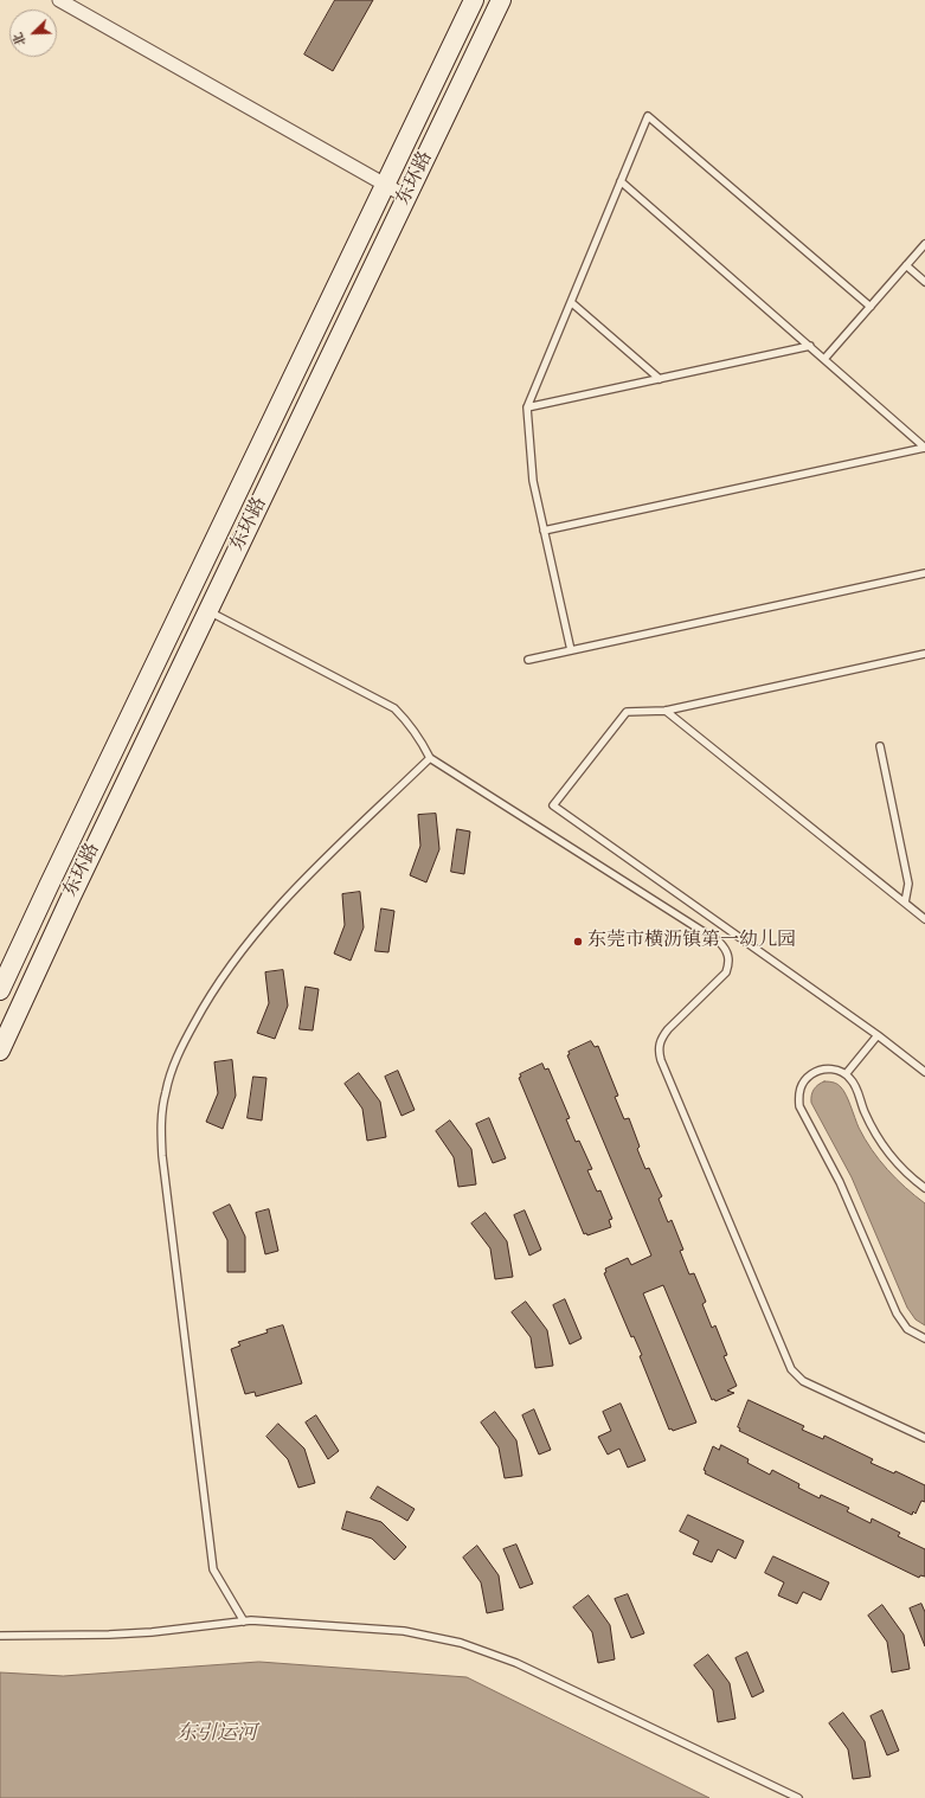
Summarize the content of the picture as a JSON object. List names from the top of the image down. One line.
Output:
{"streets":{"main road":["东环路"]},"water":["东引运河"],"places":["东莞市横沥镇第一幼儿园"],"north":"bottom left"}
